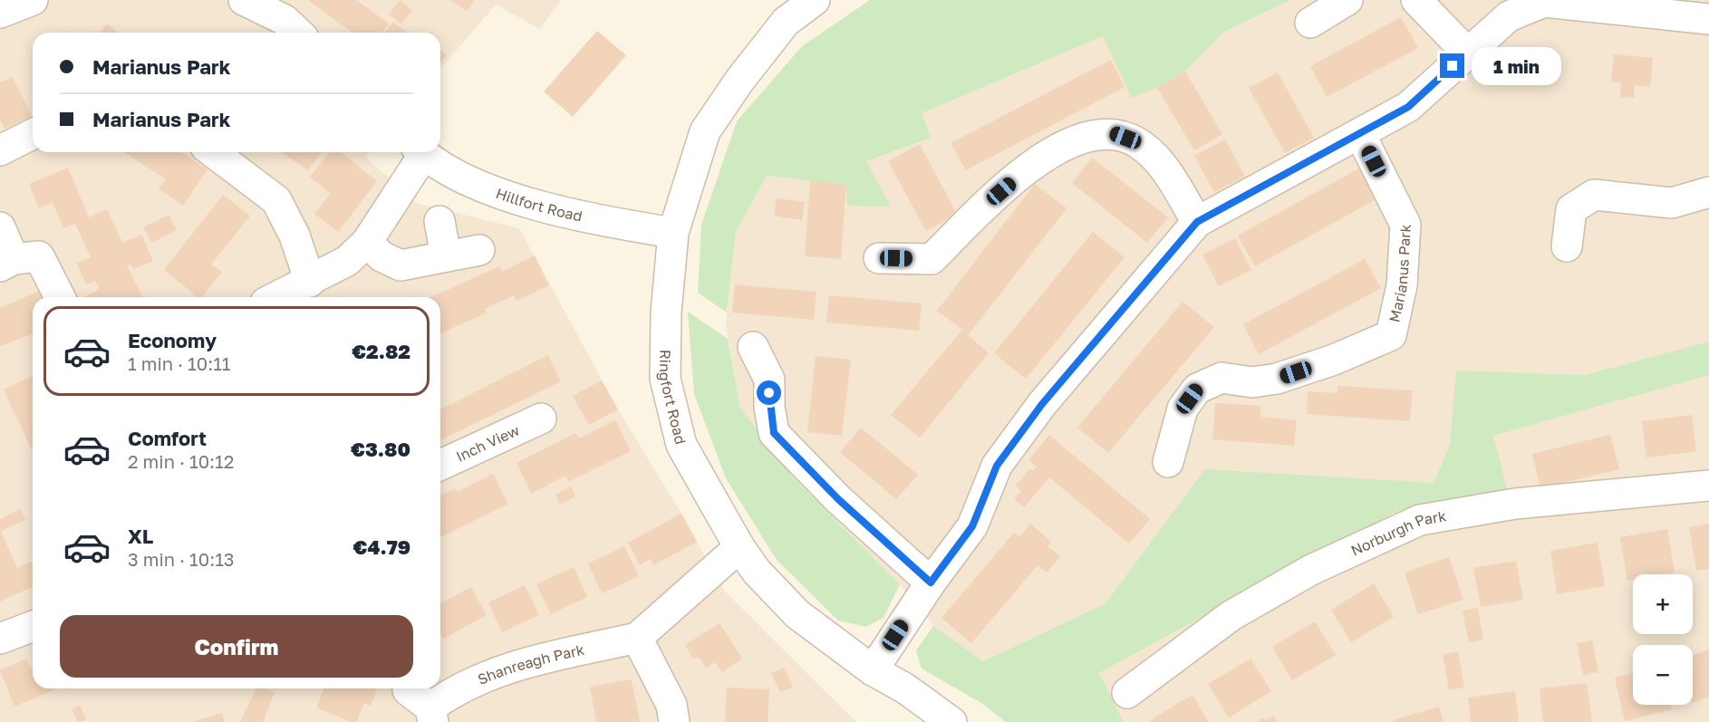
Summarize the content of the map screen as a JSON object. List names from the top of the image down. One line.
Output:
{"streets":{"street":["Hillfort Road","Marianus Park","Ringfort Road","Inch View","Norburgh Park","Shanreagh Park"]},"crossings":[["Hillfort Road","Ringfort Road"],["Ringfort Road","Shanreagh Park"]],"page":{"banner":["Marianus Park","Marianus Park"],"bubble":"1 min","list":[{"name":"Economy","note":"1 min · 10:11","value":"€2.82"},{"name":"Comfort","note":"2 min · 10:12","value":"€3.80"},{"name":"XL","note":"3 min · 10:13","value":"€4.79"}],"map_buttons":["+","−"],"buttons":"Confirm"}}
